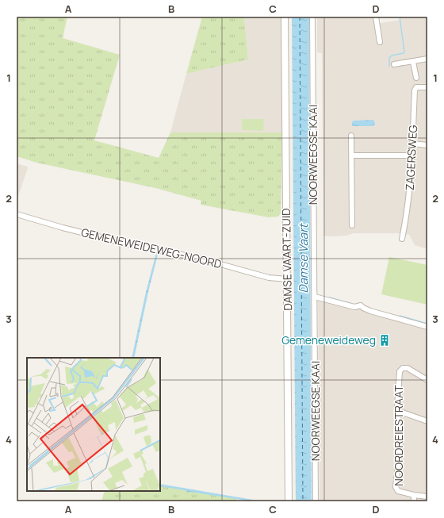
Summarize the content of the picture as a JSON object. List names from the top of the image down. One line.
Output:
{"streets":{"street":["NOORWEEGSE KAAI","ZAGERSWEG","GEMENEWEIDEWEG-NOORD","DAMSE VAART-ZUID","NOORDREIESTRAAT"]},"crossings":[["GEMENEWEIDEWEG-NOORD","DAMSE VAART-ZUID"]],"water":["Damse Vaart"],"places":{"building":["Gemeneweideweg"]},"grid":{"columns":["A","B","C","D"],"rows":["1","2","3","4"]}}
